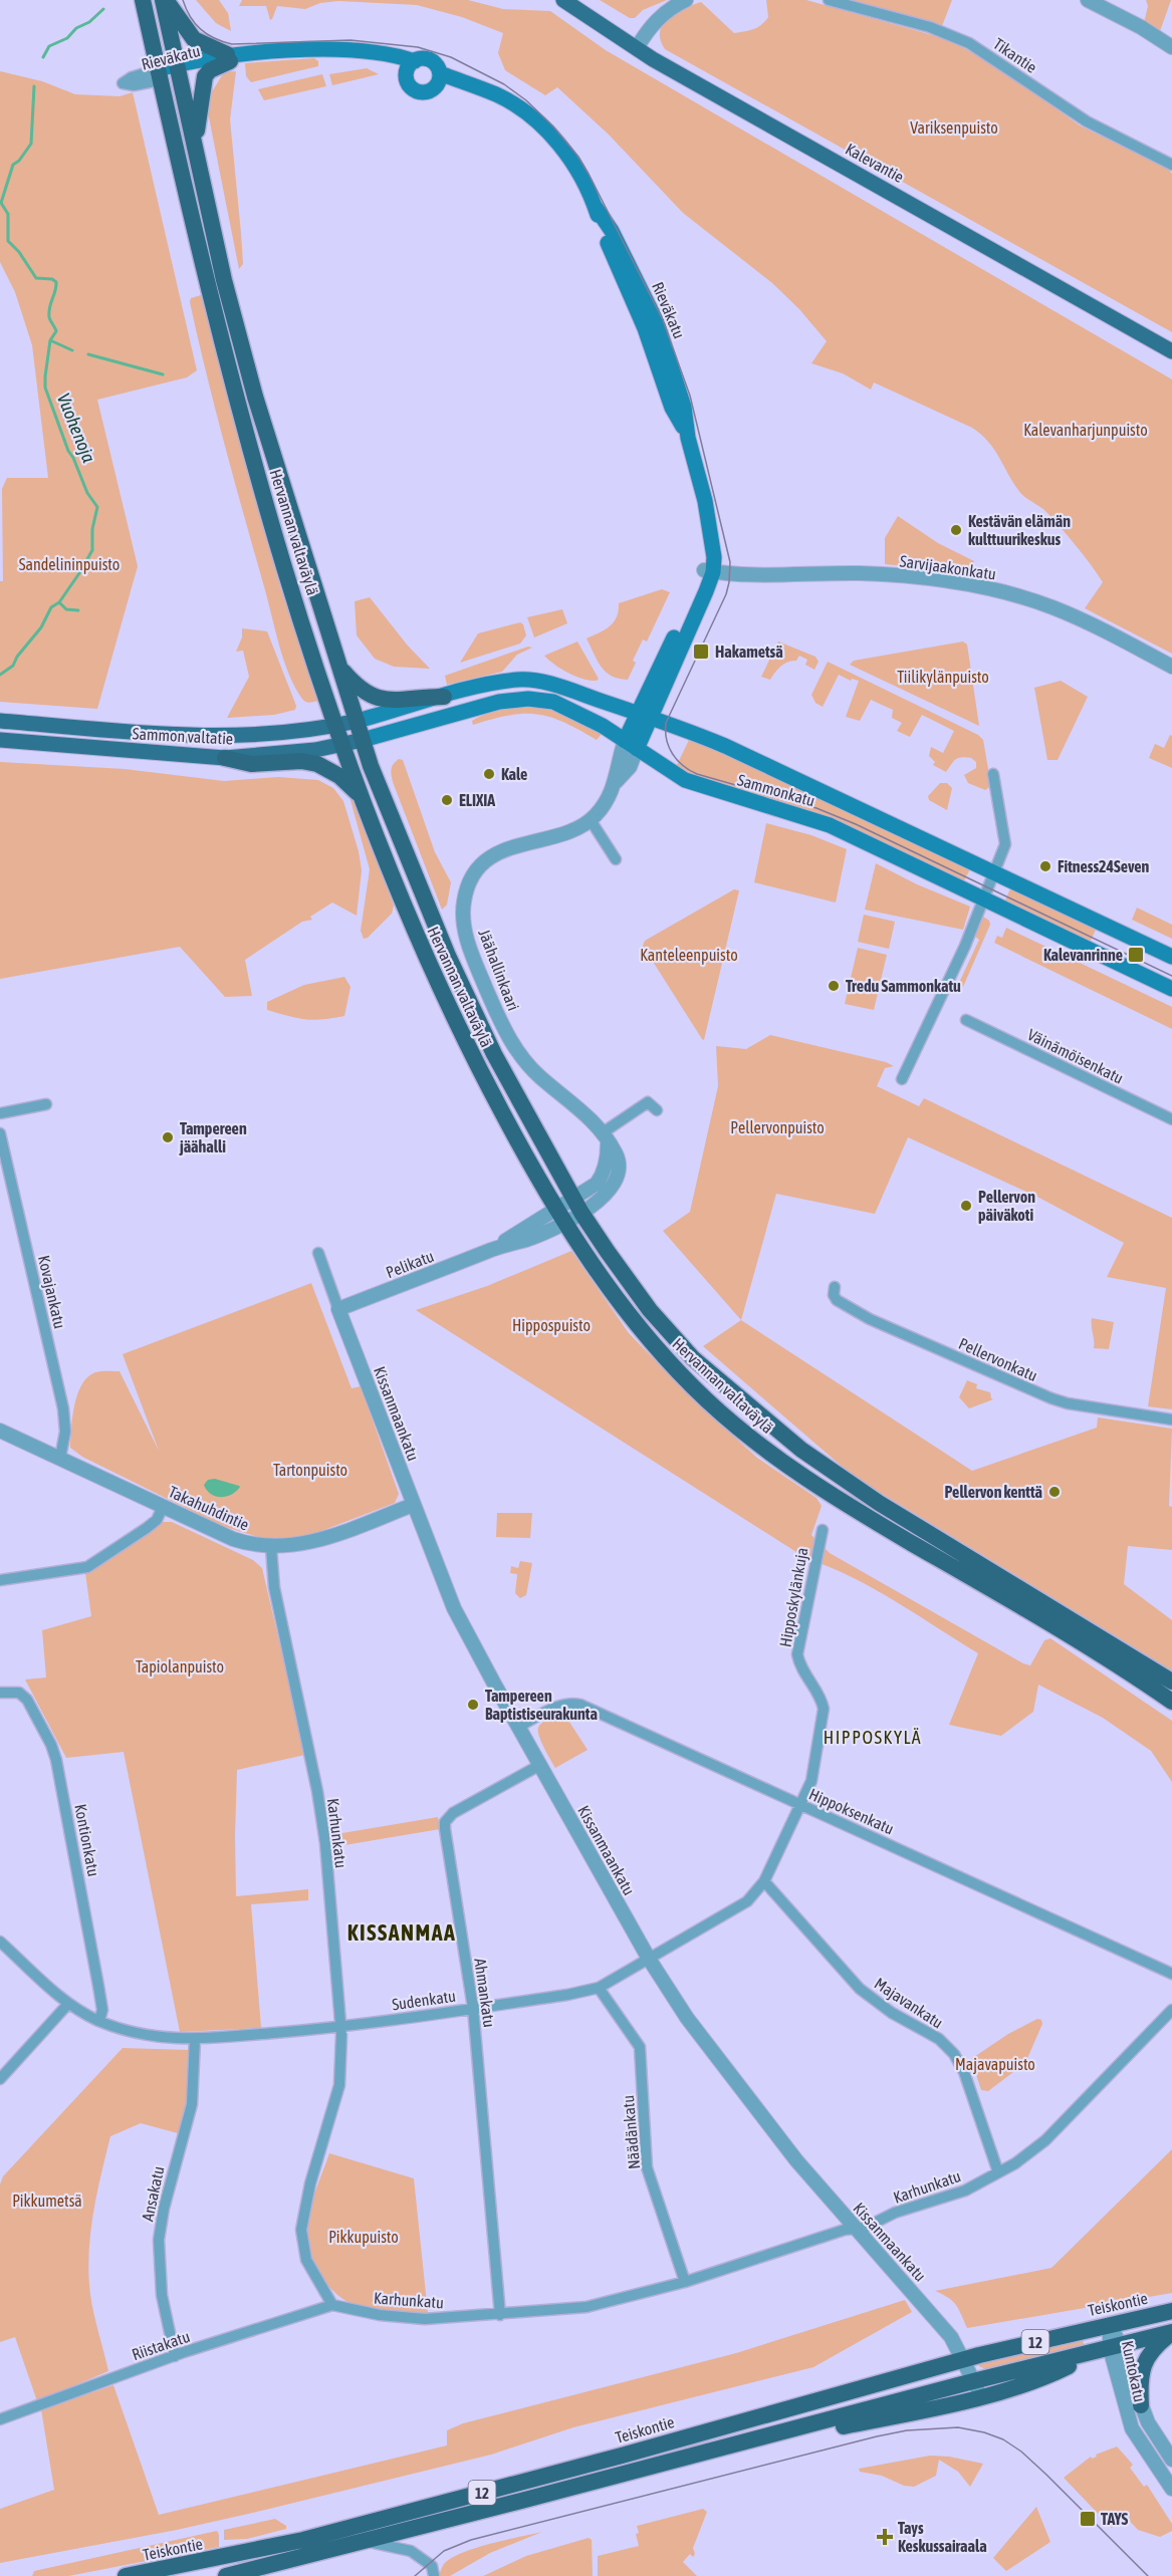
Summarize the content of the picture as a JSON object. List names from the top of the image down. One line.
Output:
{"streets":{"highway":["Hervannan valtaväylä","Teiskontie","12"],"main road":["Rieväkatu","Kalevantie","Sammon valtatie","Sammonkatu"],"street":["Tikantie","Sarvijaakonkatu","Jäähallinkaari","Väinämöisenkatu","Pelikatu","Kovajankatu","Pellervonkatu","Kissanmaankatu","Takahuhdintie","Hipposkylänkuja","Hippoksenkatu","Karhunkatu","Kontionkatu","Ahmankatu","Sudenkatu","Majavankatu","Näädänkatu","Ansakatu","Riistakatu","Kuntokatu"]},"crossings":[["Rieväkatu","Hervannan valtaväylä"],["Rieväkatu","Sarvijaakonkatu"],["Rieväkatu","Sammonkatu"],["Rieväkatu","Jäähallinkaari"],["Hervannan valtaväylä","Sammon valtatie"],["Hervannan valtaväylä","Sammonkatu"],["Hervannan valtaväylä","Jäähallinkaari"],["Hervannan valtaväylä","Pelikatu"],["Sammon valtatie","Sammonkatu"],["Sammonkatu","Jäähallinkaari"],["Jäähallinkaari","Pelikatu"],["Pelikatu","Kissanmaankatu"],["Kovajankatu","Takahuhdintie"],["Kissanmaankatu","Takahuhdintie"],["Kissanmaankatu","Hippoksenkatu"],["Kissanmaankatu","Karhunkatu"],["Kissanmaankatu","Ahmankatu"],["Kissanmaankatu","Sudenkatu"],["Kissanmaankatu","Teiskontie"],["Kissanmaankatu","12"],["Takahuhdintie","Karhunkatu"],["Hipposkylänkuja","Hippoksenkatu"],["Hipposkylänkuja","Sudenkatu"],["Hippoksenkatu","Sudenkatu"],["Karhunkatu","Ahmankatu"],["Karhunkatu","Sudenkatu"],["Karhunkatu","Majavankatu"],["Karhunkatu","Näädänkatu"],["Karhunkatu","Riistakatu"],["Kontionkatu","Sudenkatu"],["Ahmankatu","Sudenkatu"],["Sudenkatu","Majavankatu"],["Sudenkatu","Näädänkatu"],["Sudenkatu","Ansakatu"],["Ansakatu","Riistakatu"],["Teiskontie","Kuntokatu"],["12","Kuntokatu"]],"districts":["HIPPOSKYLÄ","KISSANMAA"],"water":["Vuohenoja"],"parks":["Variksenpuisto","Kalevanharjunpuisto","Sandelininpuisto","Tiilikylänpuisto","Kanteleenpuisto","Pellervonpuisto","Hippospuisto","Tartonpuisto","Tapiolanpuisto","Majavapuisto","Pikkumetsä","Pikkupuisto"],"places":{"other":["Kestävän elämän kulttuurikeskus","Kale","ELIXIA","Fitness24Seven","Tredu Sammonkatu","Tampereen jäähalli","Pellervon päiväkoti","Pellervon kenttä","Tampereen Baptistiseurakunta"],"transit":["Hakametsä","Kalevanrinne","TAYS"],"health":["Tays Keskussairaala"]}}
